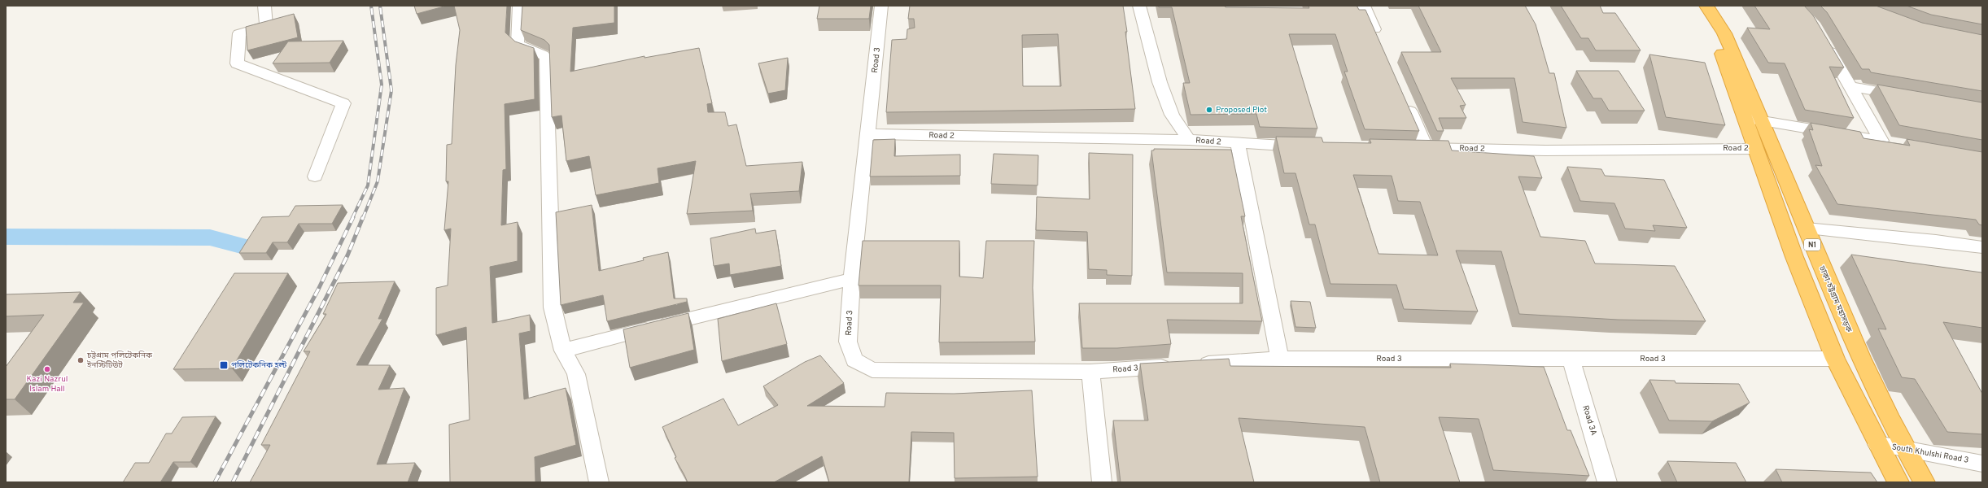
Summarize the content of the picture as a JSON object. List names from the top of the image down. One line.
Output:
{"streets":{"highway":["N1","ঢাকা-চট্টগ্রাম মহাসড়ক"],"street":["Road 3","Road 2","Road 3A","South Khulshi Road 3"]},"crossings":[["Road 3","Road 2"],["Road 3","N1"],["Road 3","Road 3A"],["Road 2","N1"],["N1","South Khulshi Road 3"],["ঢাকা-চট্টগ্রাম মহাসড়ক","South Khulshi Road 3"]],"places":{"other":["Proposed Plot","চট্টগ্রাম পলিটেকনিক ইনস্টিটিউট","Kazi Nazrul Islam Hall"],"transit":["পলিটেকনিক হল্ট"]}}
